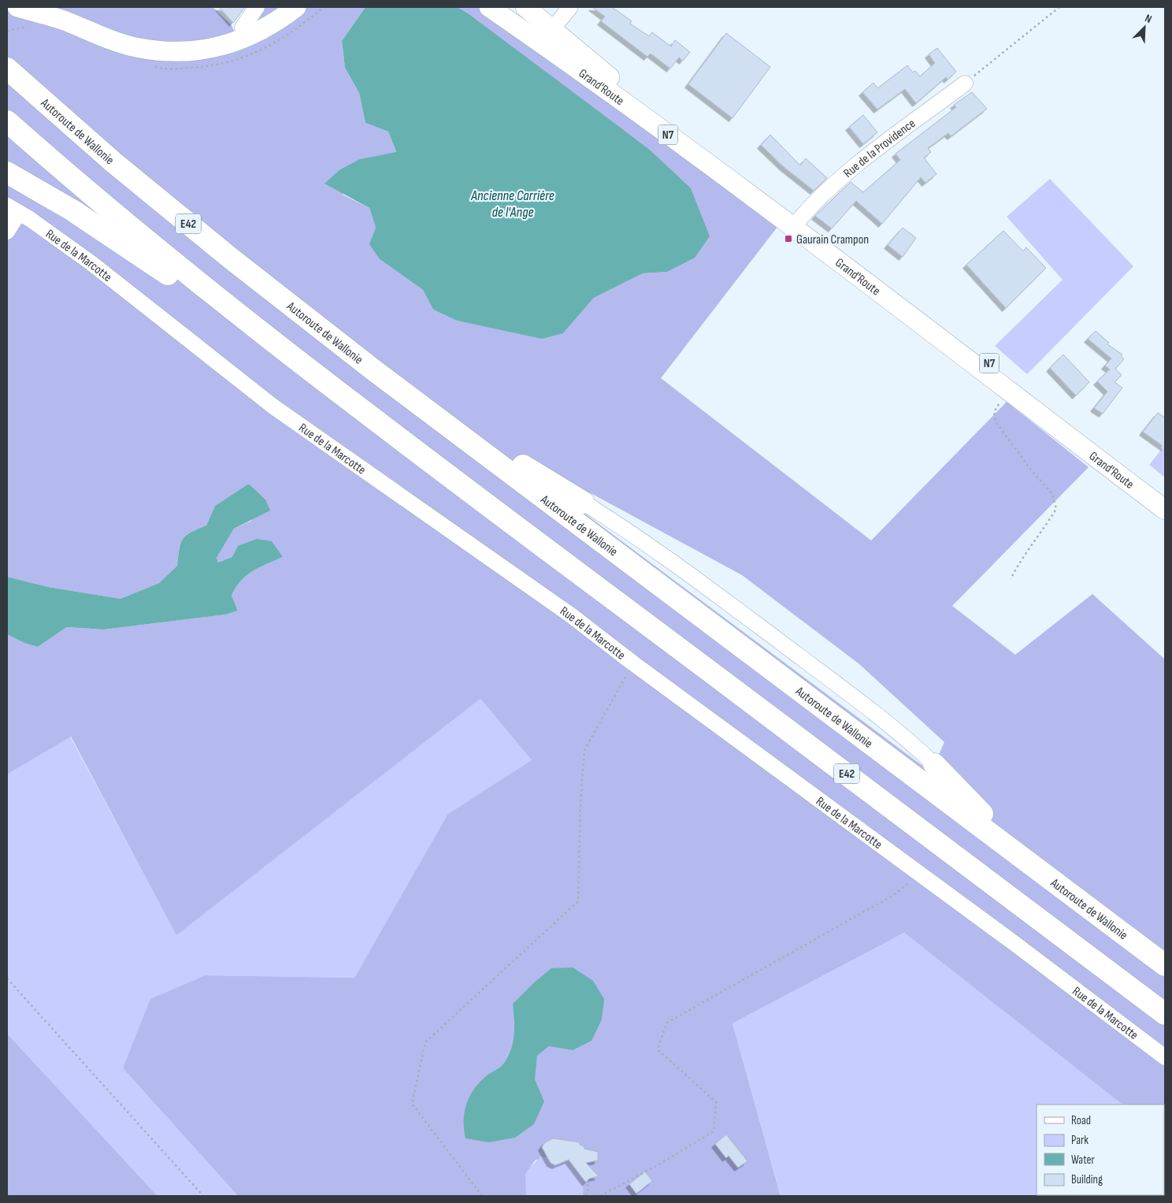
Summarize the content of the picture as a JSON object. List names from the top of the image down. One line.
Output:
{"streets":{"highway":["Autoroute de Wallonie","E42"],"main road":["Grand'Route","N7"],"street":["Rue de la Providence","Rue de la Marcotte"]},"crossings":[["Grand'Route","Rue de la Providence"]],"water":["Ancienne Carrière de l'Ange"],"places":{"transit":["Gaurain Crampon"]},"legend":["Road","Park","Water","Building"],"north":"top right"}
